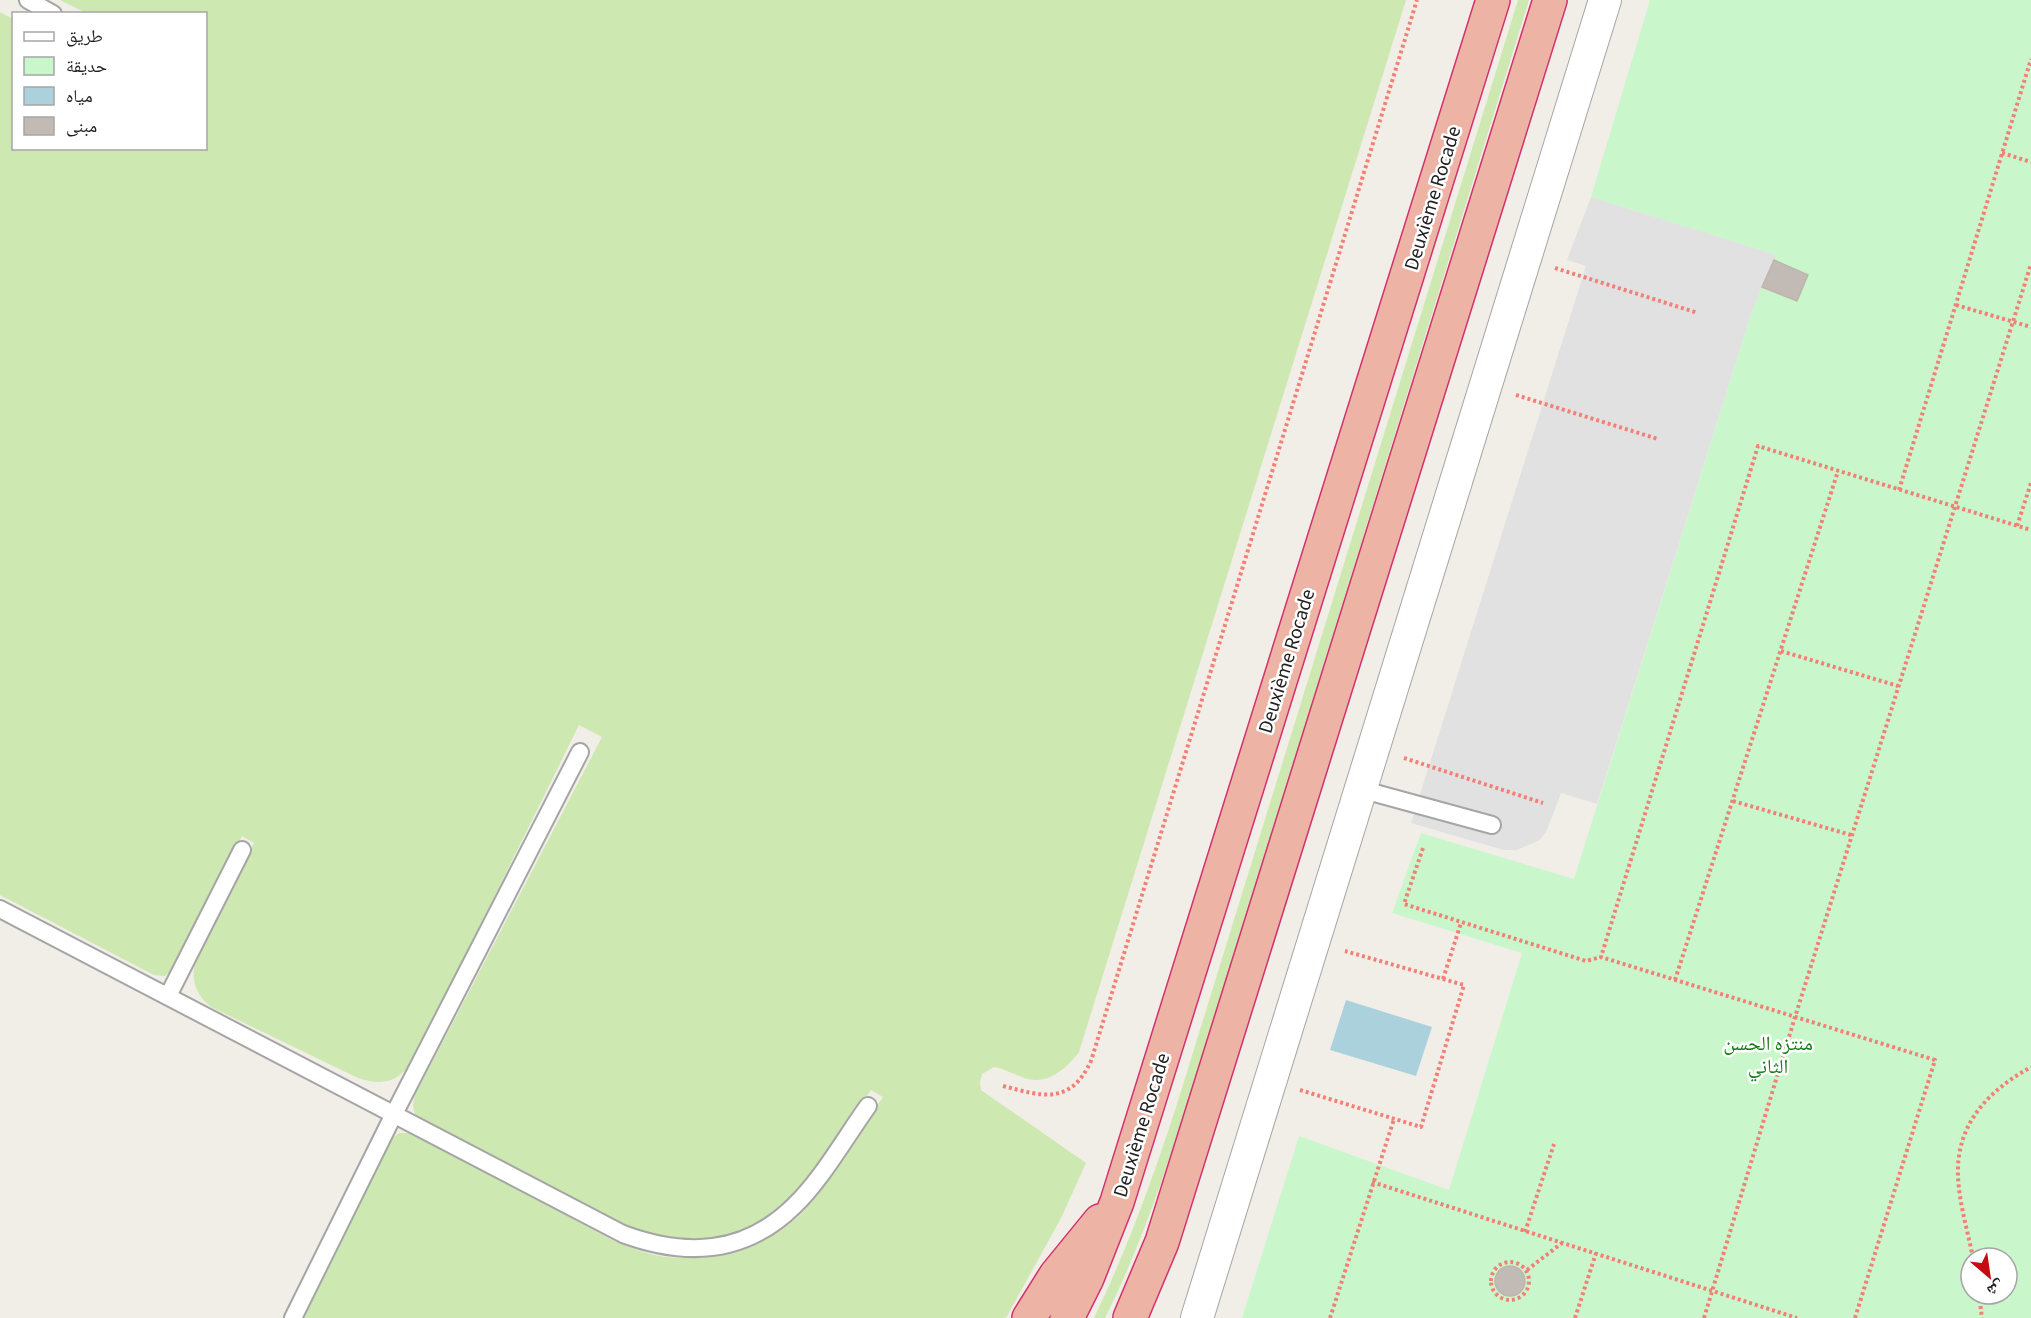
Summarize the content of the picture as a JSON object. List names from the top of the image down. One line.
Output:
{"streets":{"highway":["Deuxième Rocade"]},"parks":["منتزه الحسن الثاني"],"legend":["طريق","حديقة","مياه","مبنى"],"north":"bottom right"}
